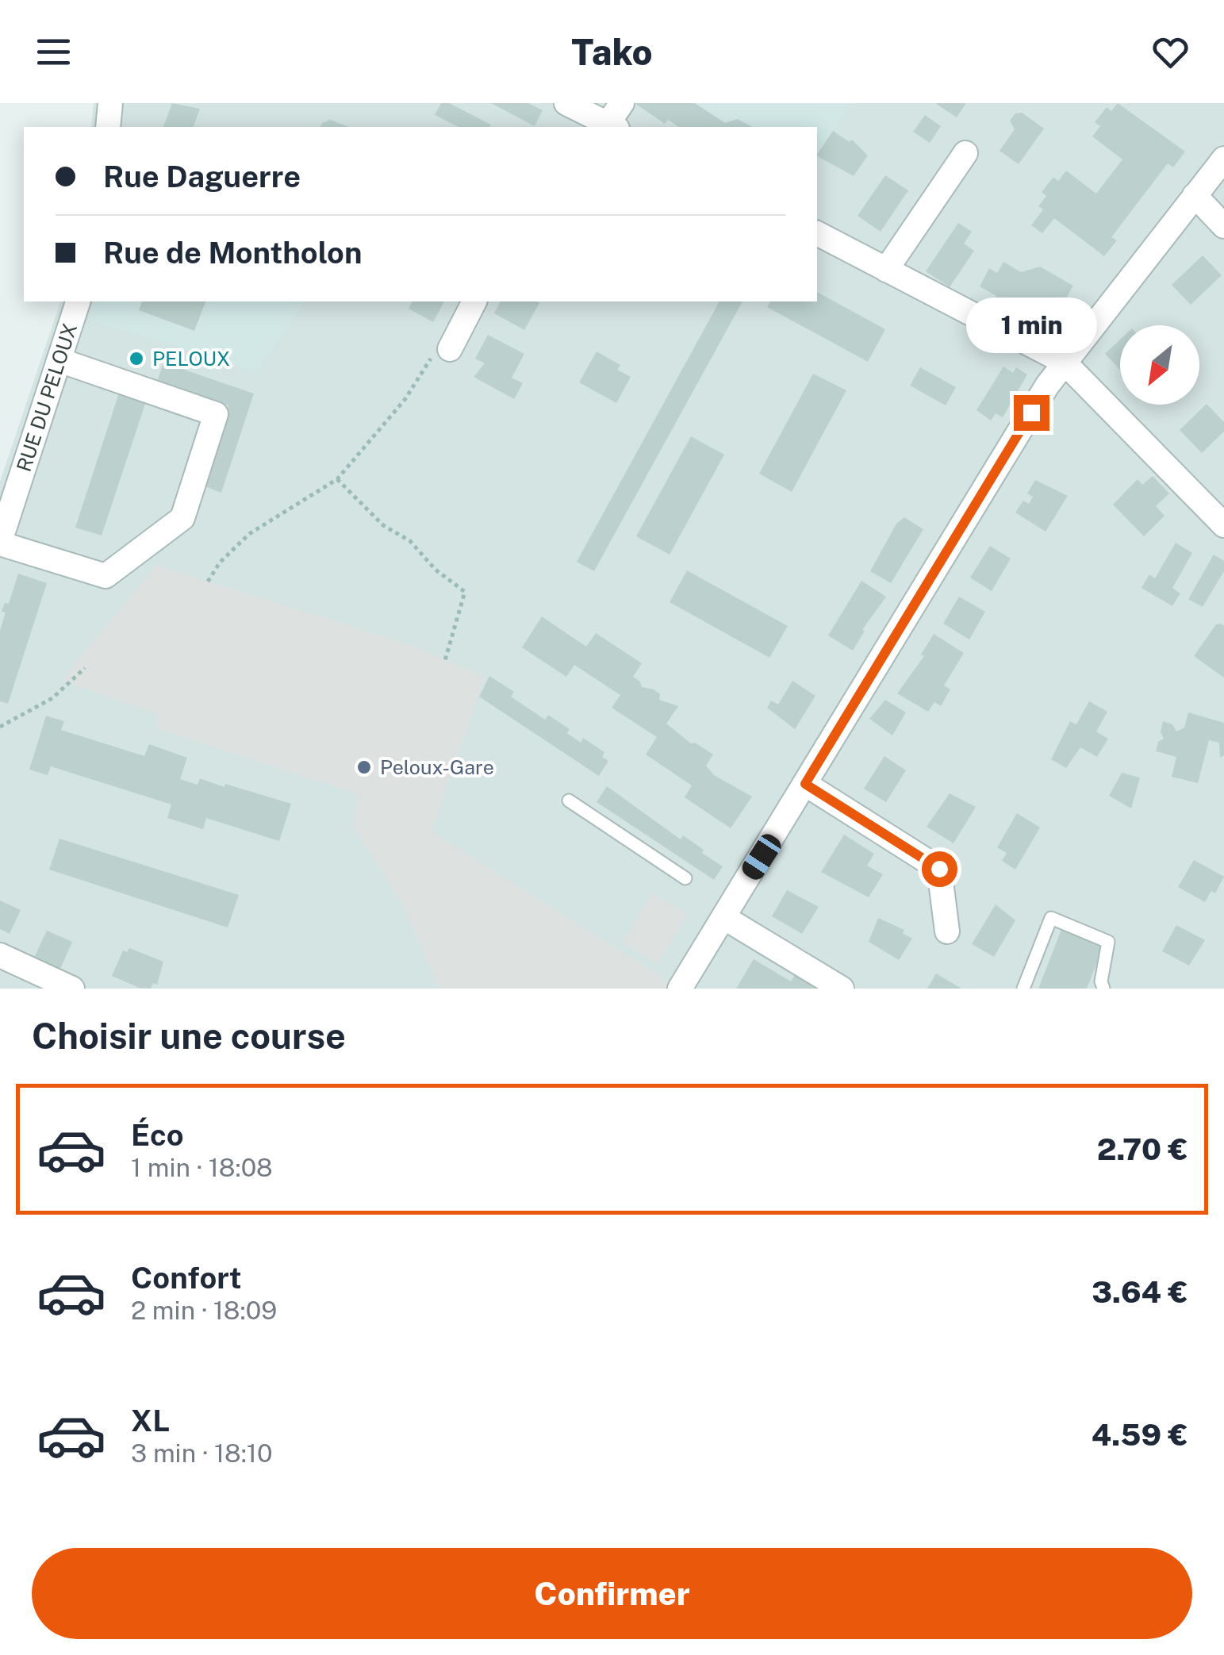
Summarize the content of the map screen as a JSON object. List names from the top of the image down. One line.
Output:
{"streets":{"street":["RUE DU PELOUX"]},"places":["PELOUX","Peloux-Gare"],"north":"bottom left","page":{"header":"Tako","banner":["Rue Daguerre","Rue de Montholon"],"bubble":"1 min","heading":"Choisir une course","list":[{"name":"Éco","note":"1 min · 18:08","value":"2.70 €"},{"name":"Confort","note":"2 min · 18:09","value":"3.64 €"},{"name":"XL","note":"3 min · 18:10","value":"4.59 €"}],"buttons":"Confirmer"}}
